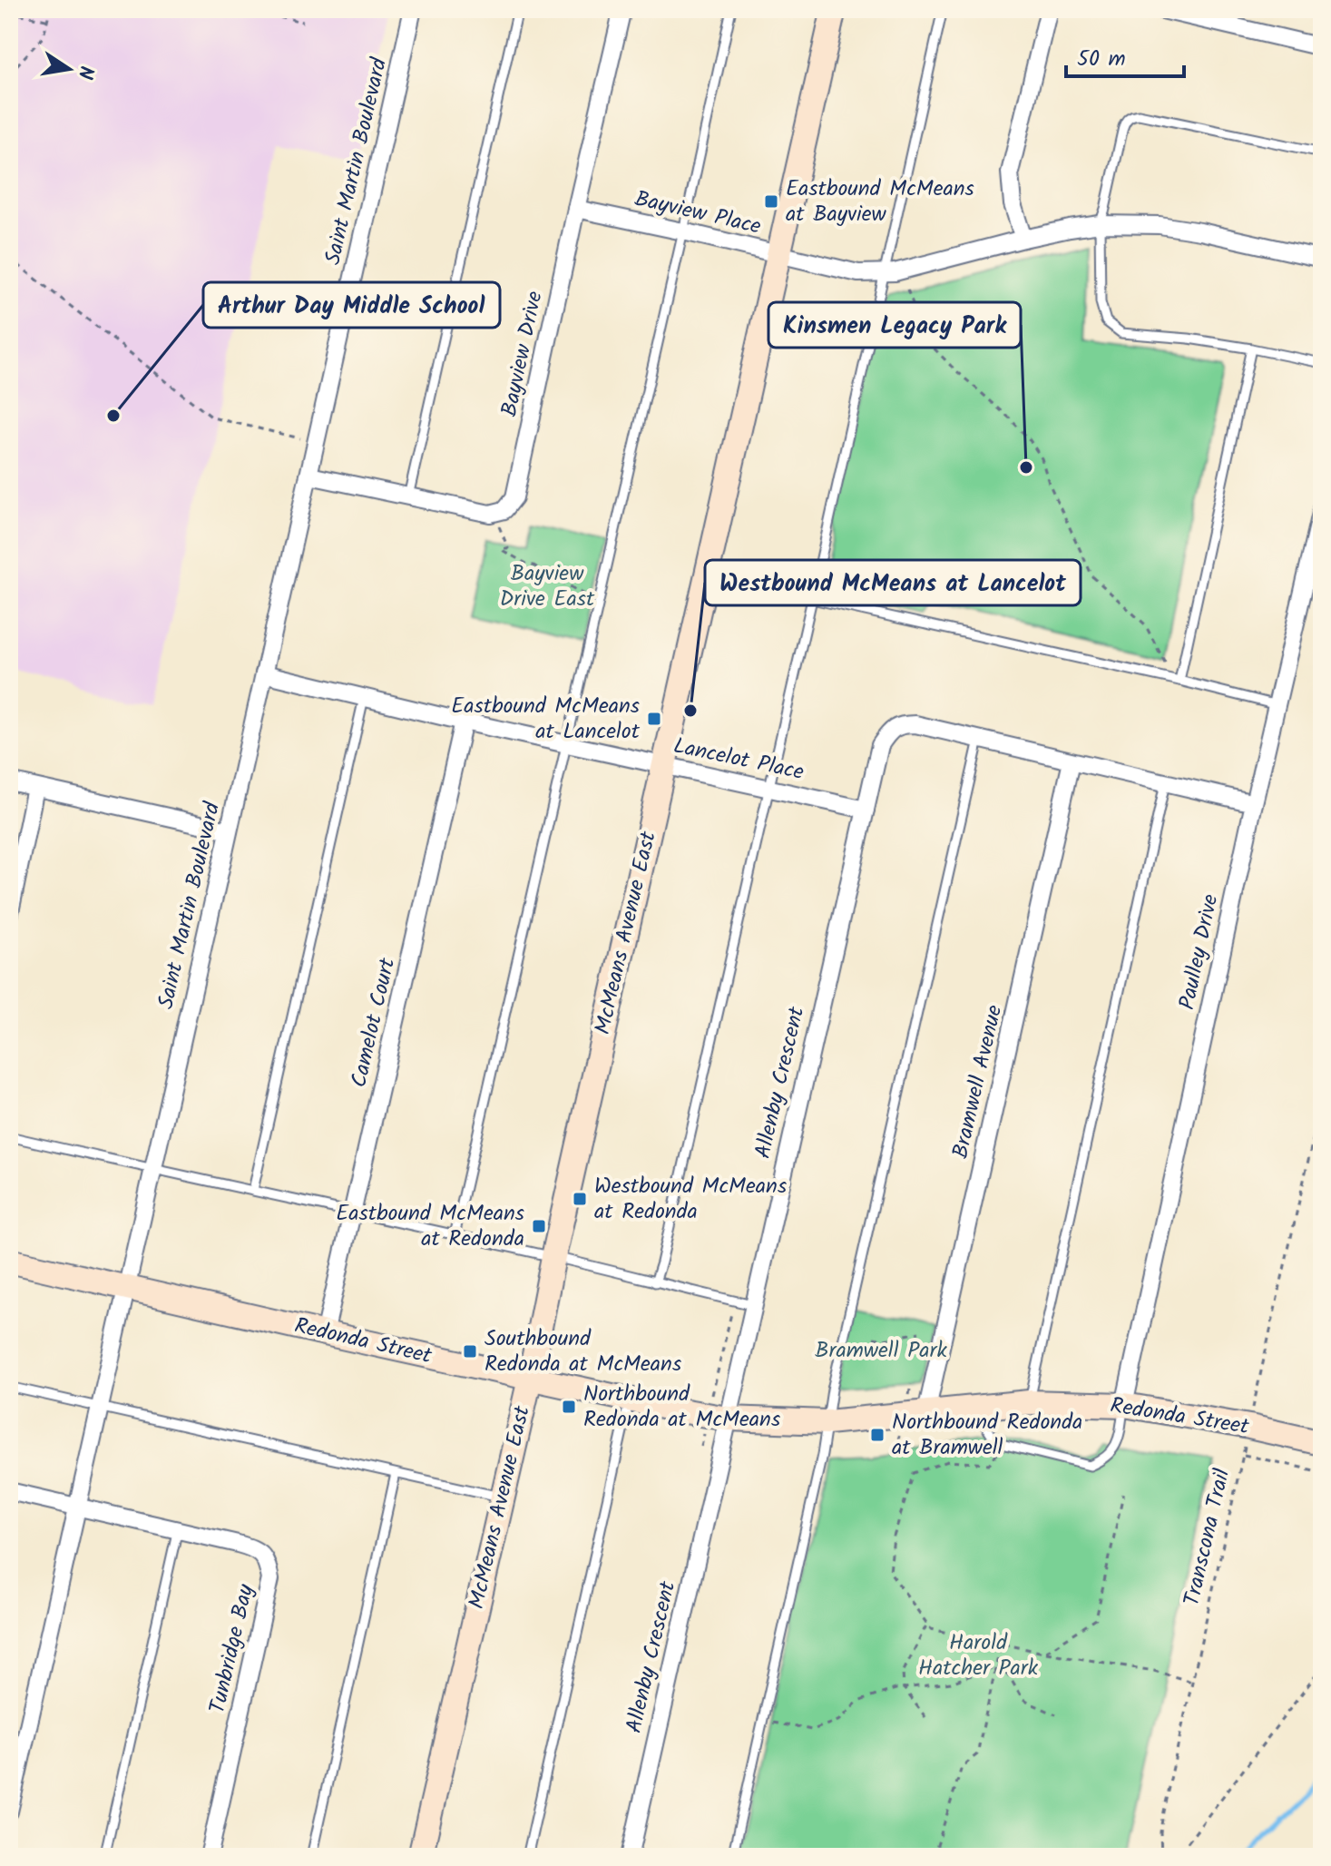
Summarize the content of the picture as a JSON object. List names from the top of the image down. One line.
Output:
{"streets":{"street":["Saint Martin Boulevard","Bayview Place","Bayview Drive","Lancelot Place","McMeans Avenue East","Paulley Drive","Camelot Court","Bramwell Avenue","Allenby Crescent","Redonda Street","Tunbridge Bay"],"path":["Transcona Trail"]},"crossings":[["Saint Martin Boulevard","Lancelot Place"],["Saint Martin Boulevard","Redonda Street"],["Saint Martin Boulevard","Tunbridge Bay"],["Bayview Place","Bayview Drive"],["Bayview Place","McMeans Avenue East"],["Lancelot Place","McMeans Avenue East"],["Lancelot Place","Camelot Court"],["Lancelot Place","Allenby Crescent"],["McMeans Avenue East","Redonda Street"],["Paulley Drive","Allenby Crescent"],["Paulley Drive","Redonda Street"],["Camelot Court","Redonda Street"],["Bramwell Avenue","Allenby Crescent"],["Bramwell Avenue","Redonda Street"],["Allenby Crescent","Redonda Street"],["Redonda Street","Transcona Trail"]],"parks":["Bayview Drive East","Bramwell Park","Harold Hatcher Park"],"places":{"transit":["Eastbound McMeans at Bayview","Eastbound McMeans at Lancelot","Westbound McMeans at Redonda","Eastbound McMeans at Redonda","Southbound Redonda at McMeans","Northbound Redonda at McMeans","Northbound Redonda at Bramwell"],"other":["Arthur Day Middle School","Kinsmen Legacy Park","Westbound McMeans at Lancelot"]},"scale_bar":"50 m","north":"right"}
